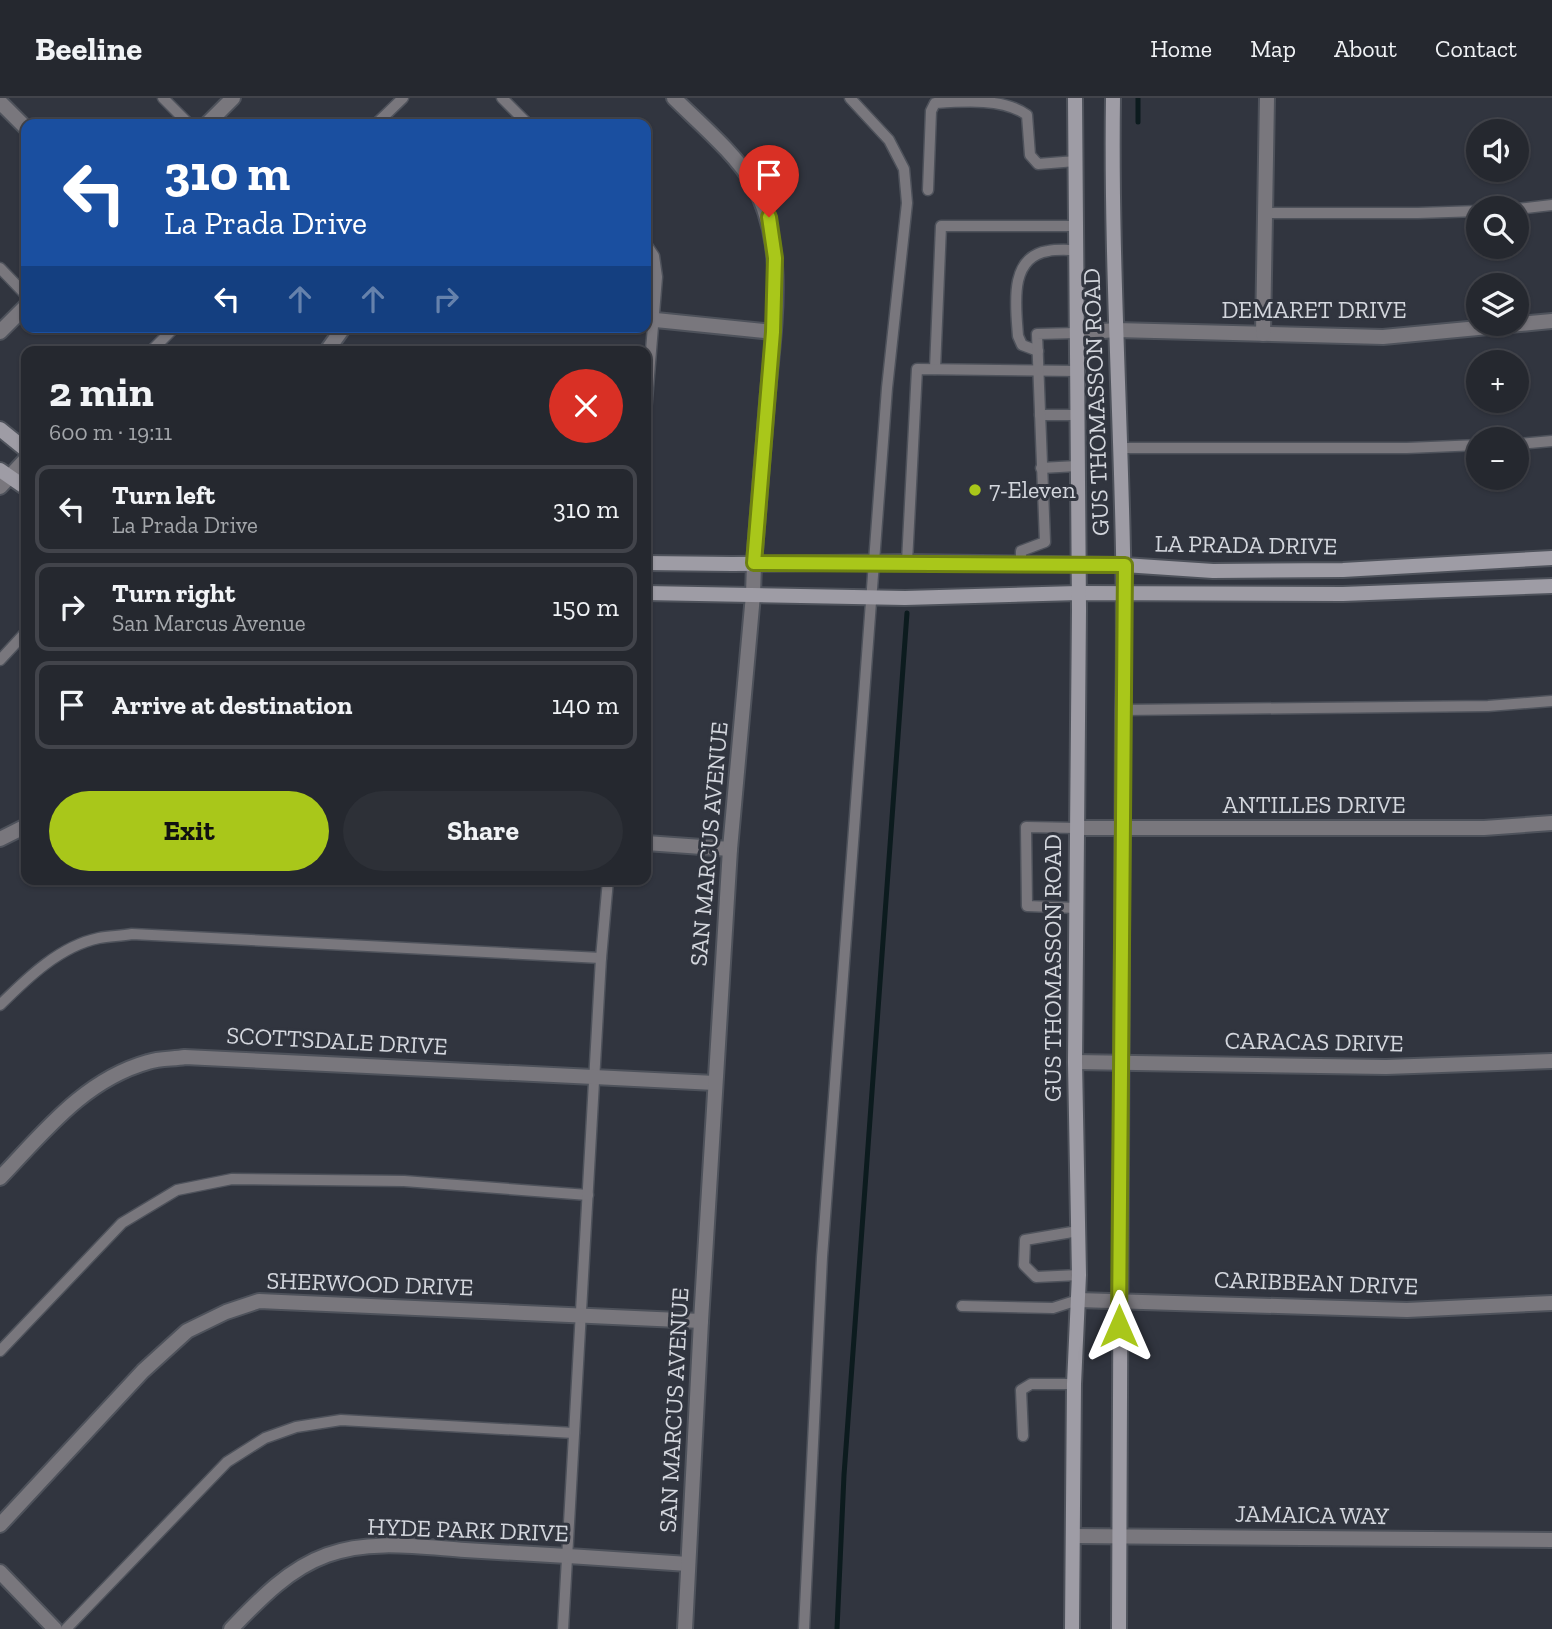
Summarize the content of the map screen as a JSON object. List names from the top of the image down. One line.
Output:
{"streets":{"main road":["GUS THOMASSON ROAD","LA PRADA DRIVE"],"street":["DEMARET DRIVE","ANTILLES DRIVE","SAN MARCUS AVENUE","SCOTTSDALE DRIVE","CARACAS DRIVE","CARIBBEAN DRIVE","SHERWOOD DRIVE","JAMAICA WAY","HYDE PARK DRIVE"]},"crossings":[["DEMARET DRIVE","GUS THOMASSON ROAD"],["GUS THOMASSON ROAD","LA PRADA DRIVE"],["GUS THOMASSON ROAD","ANTILLES DRIVE"],["GUS THOMASSON ROAD","CARACAS DRIVE"],["GUS THOMASSON ROAD","CARIBBEAN DRIVE"],["GUS THOMASSON ROAD","JAMAICA WAY"],["LA PRADA DRIVE","SAN MARCUS AVENUE"],["SAN MARCUS AVENUE","SCOTTSDALE DRIVE"],["SAN MARCUS AVENUE","SHERWOOD DRIVE"],["SAN MARCUS AVENUE","HYDE PARK DRIVE"]],"places":["7-Eleven"],"page":{"header":"Beeline","nav":["Home","Map","About","Contact"],"map_buttons":["+","−"],"turn":["310 m","La Prada Drive"],"heading":["2 min","600 m · 19:11"],"list":[{"name":"Turn left","note":"La Prada Drive","value":"310 m"},{"name":"Turn right","note":"San Marcus Avenue","value":"150 m"},{"name":"Arrive at destination","value":"140 m"}],"buttons":["Exit","Share"]}}
